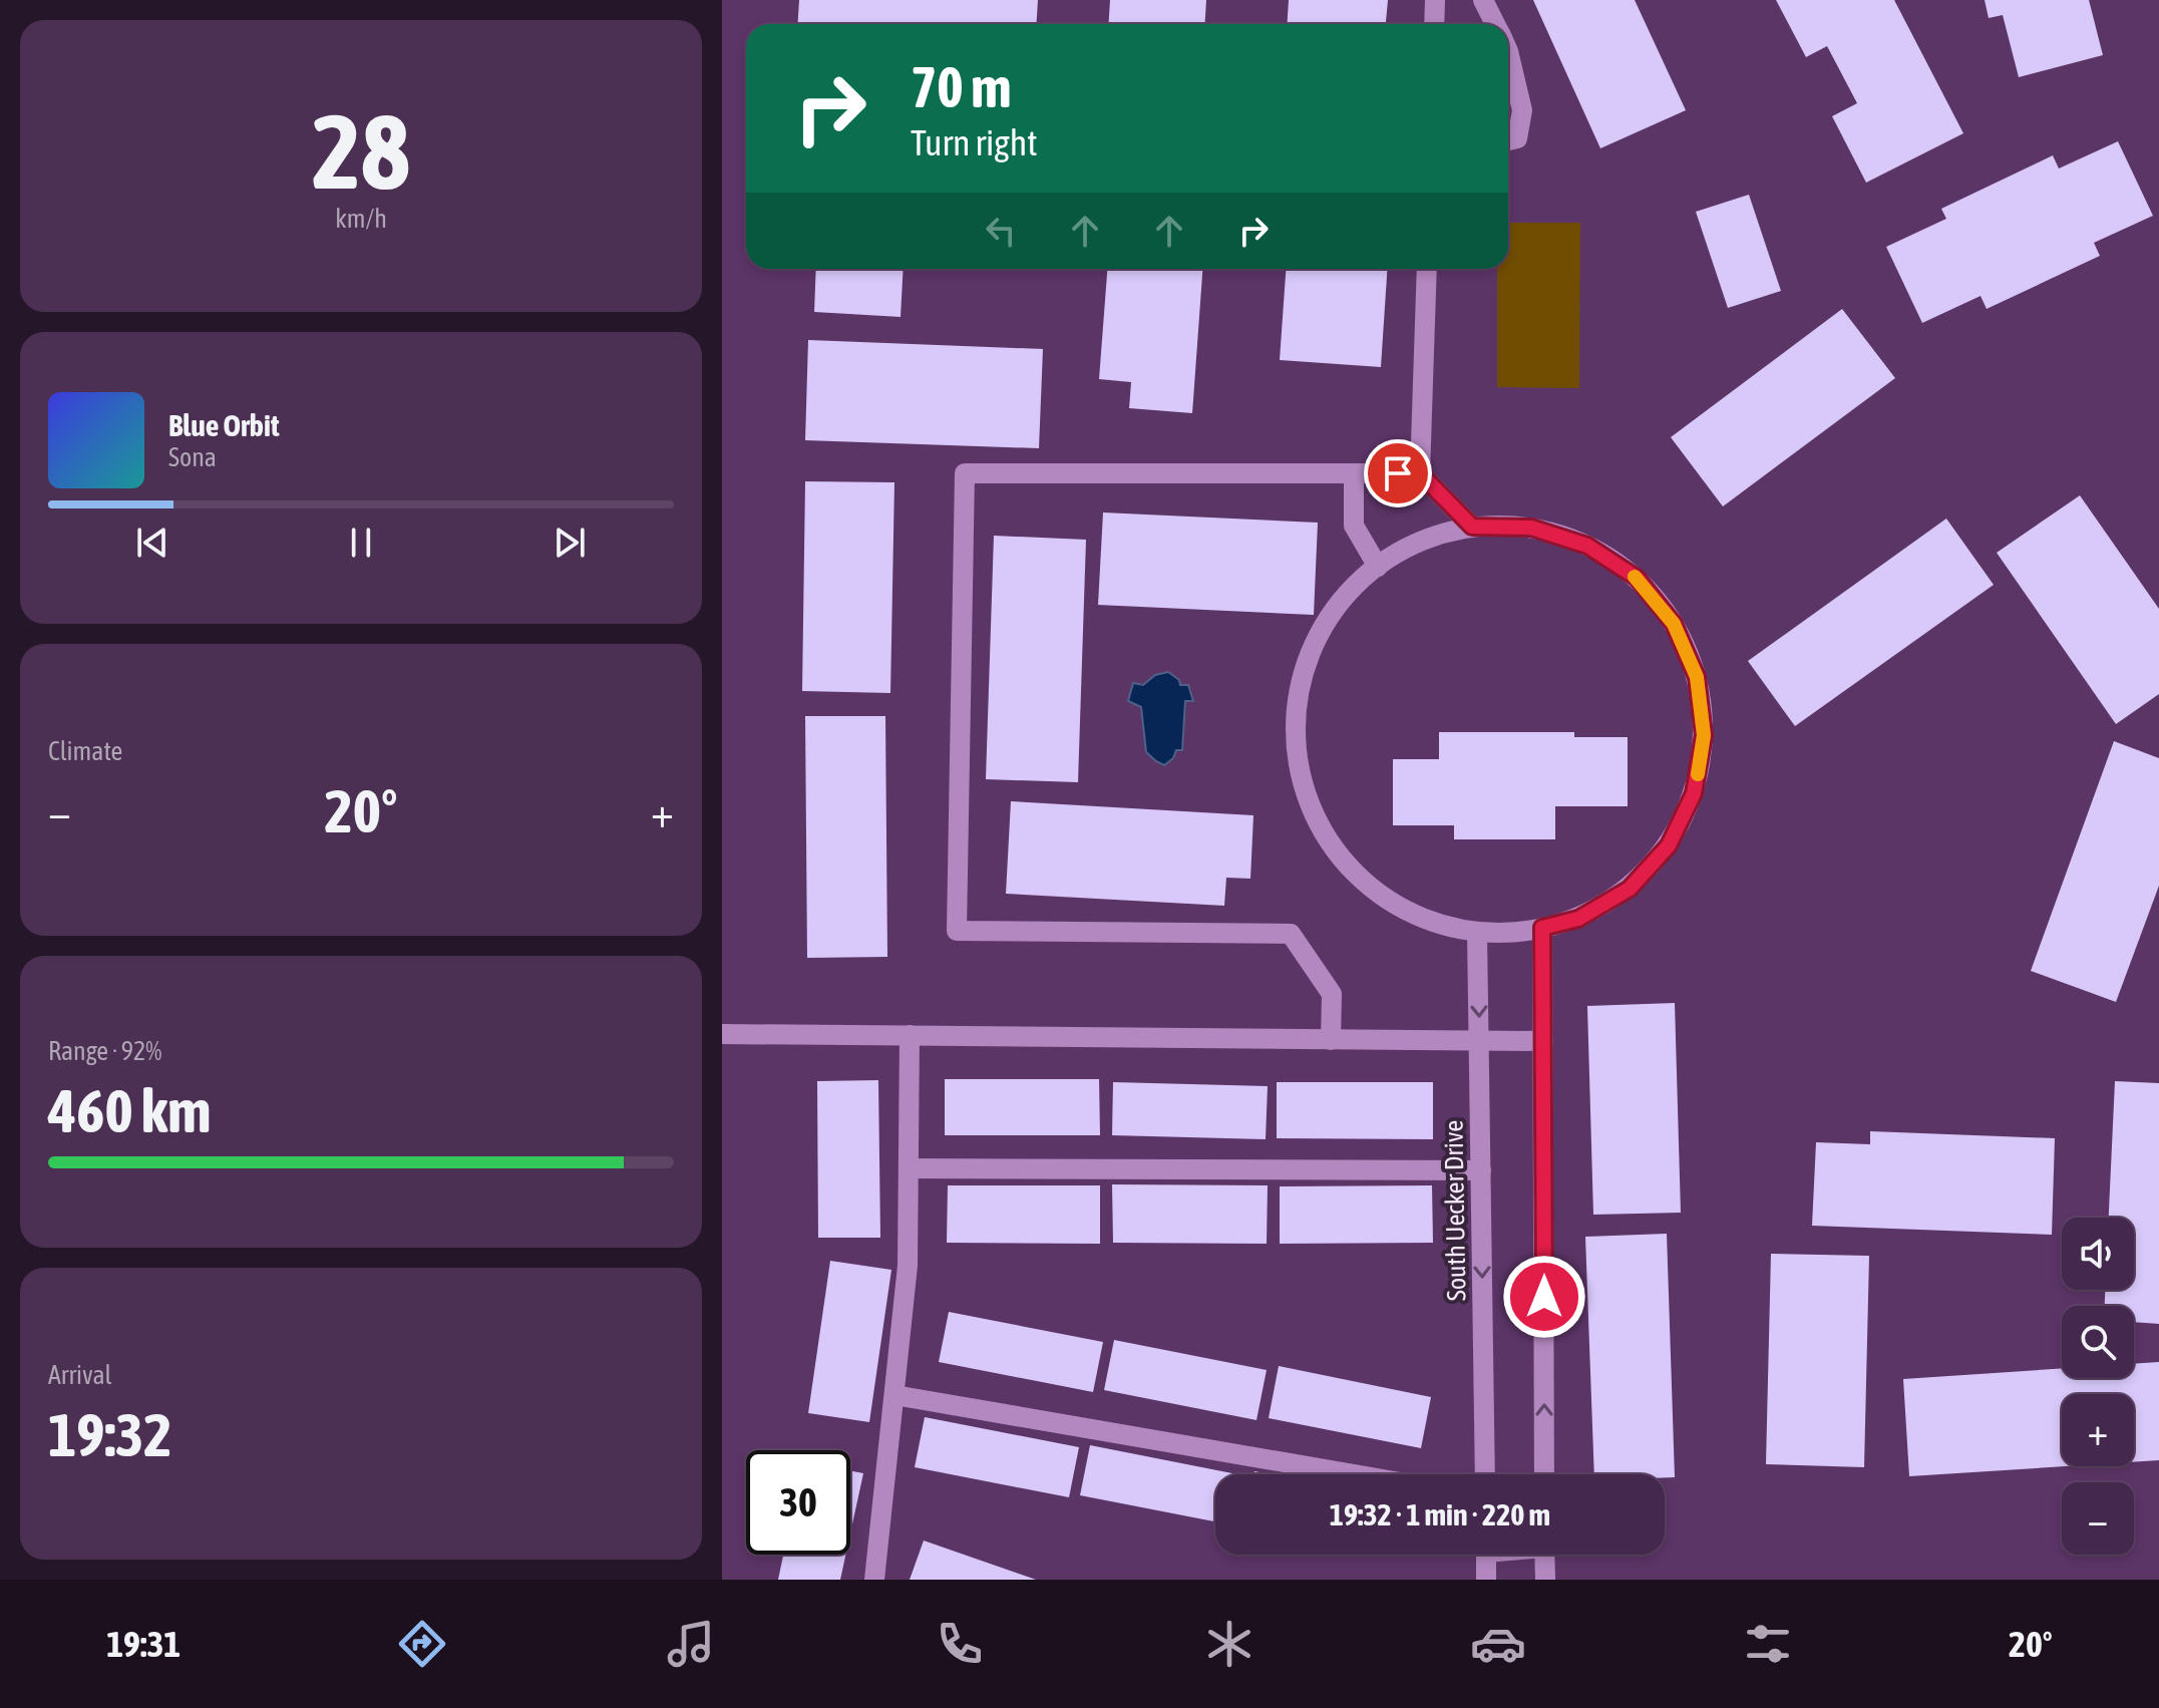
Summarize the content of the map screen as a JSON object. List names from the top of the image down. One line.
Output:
{"streets":{"street":["South Uecker Drive"]},"page":{"tile":[["28","km/h"],"Climate",["Range · 92%","460 km"],["Arrival","19:32"]],"turn":["70 m","Turn right"],"song":["Blue Orbit","Sona"],"heat":["−","20°","+"],"map_buttons":["+","−"],"limit":"30","trip":"19:32 · 1 min · 220 m","tabs":["19:31","20°"]}}
